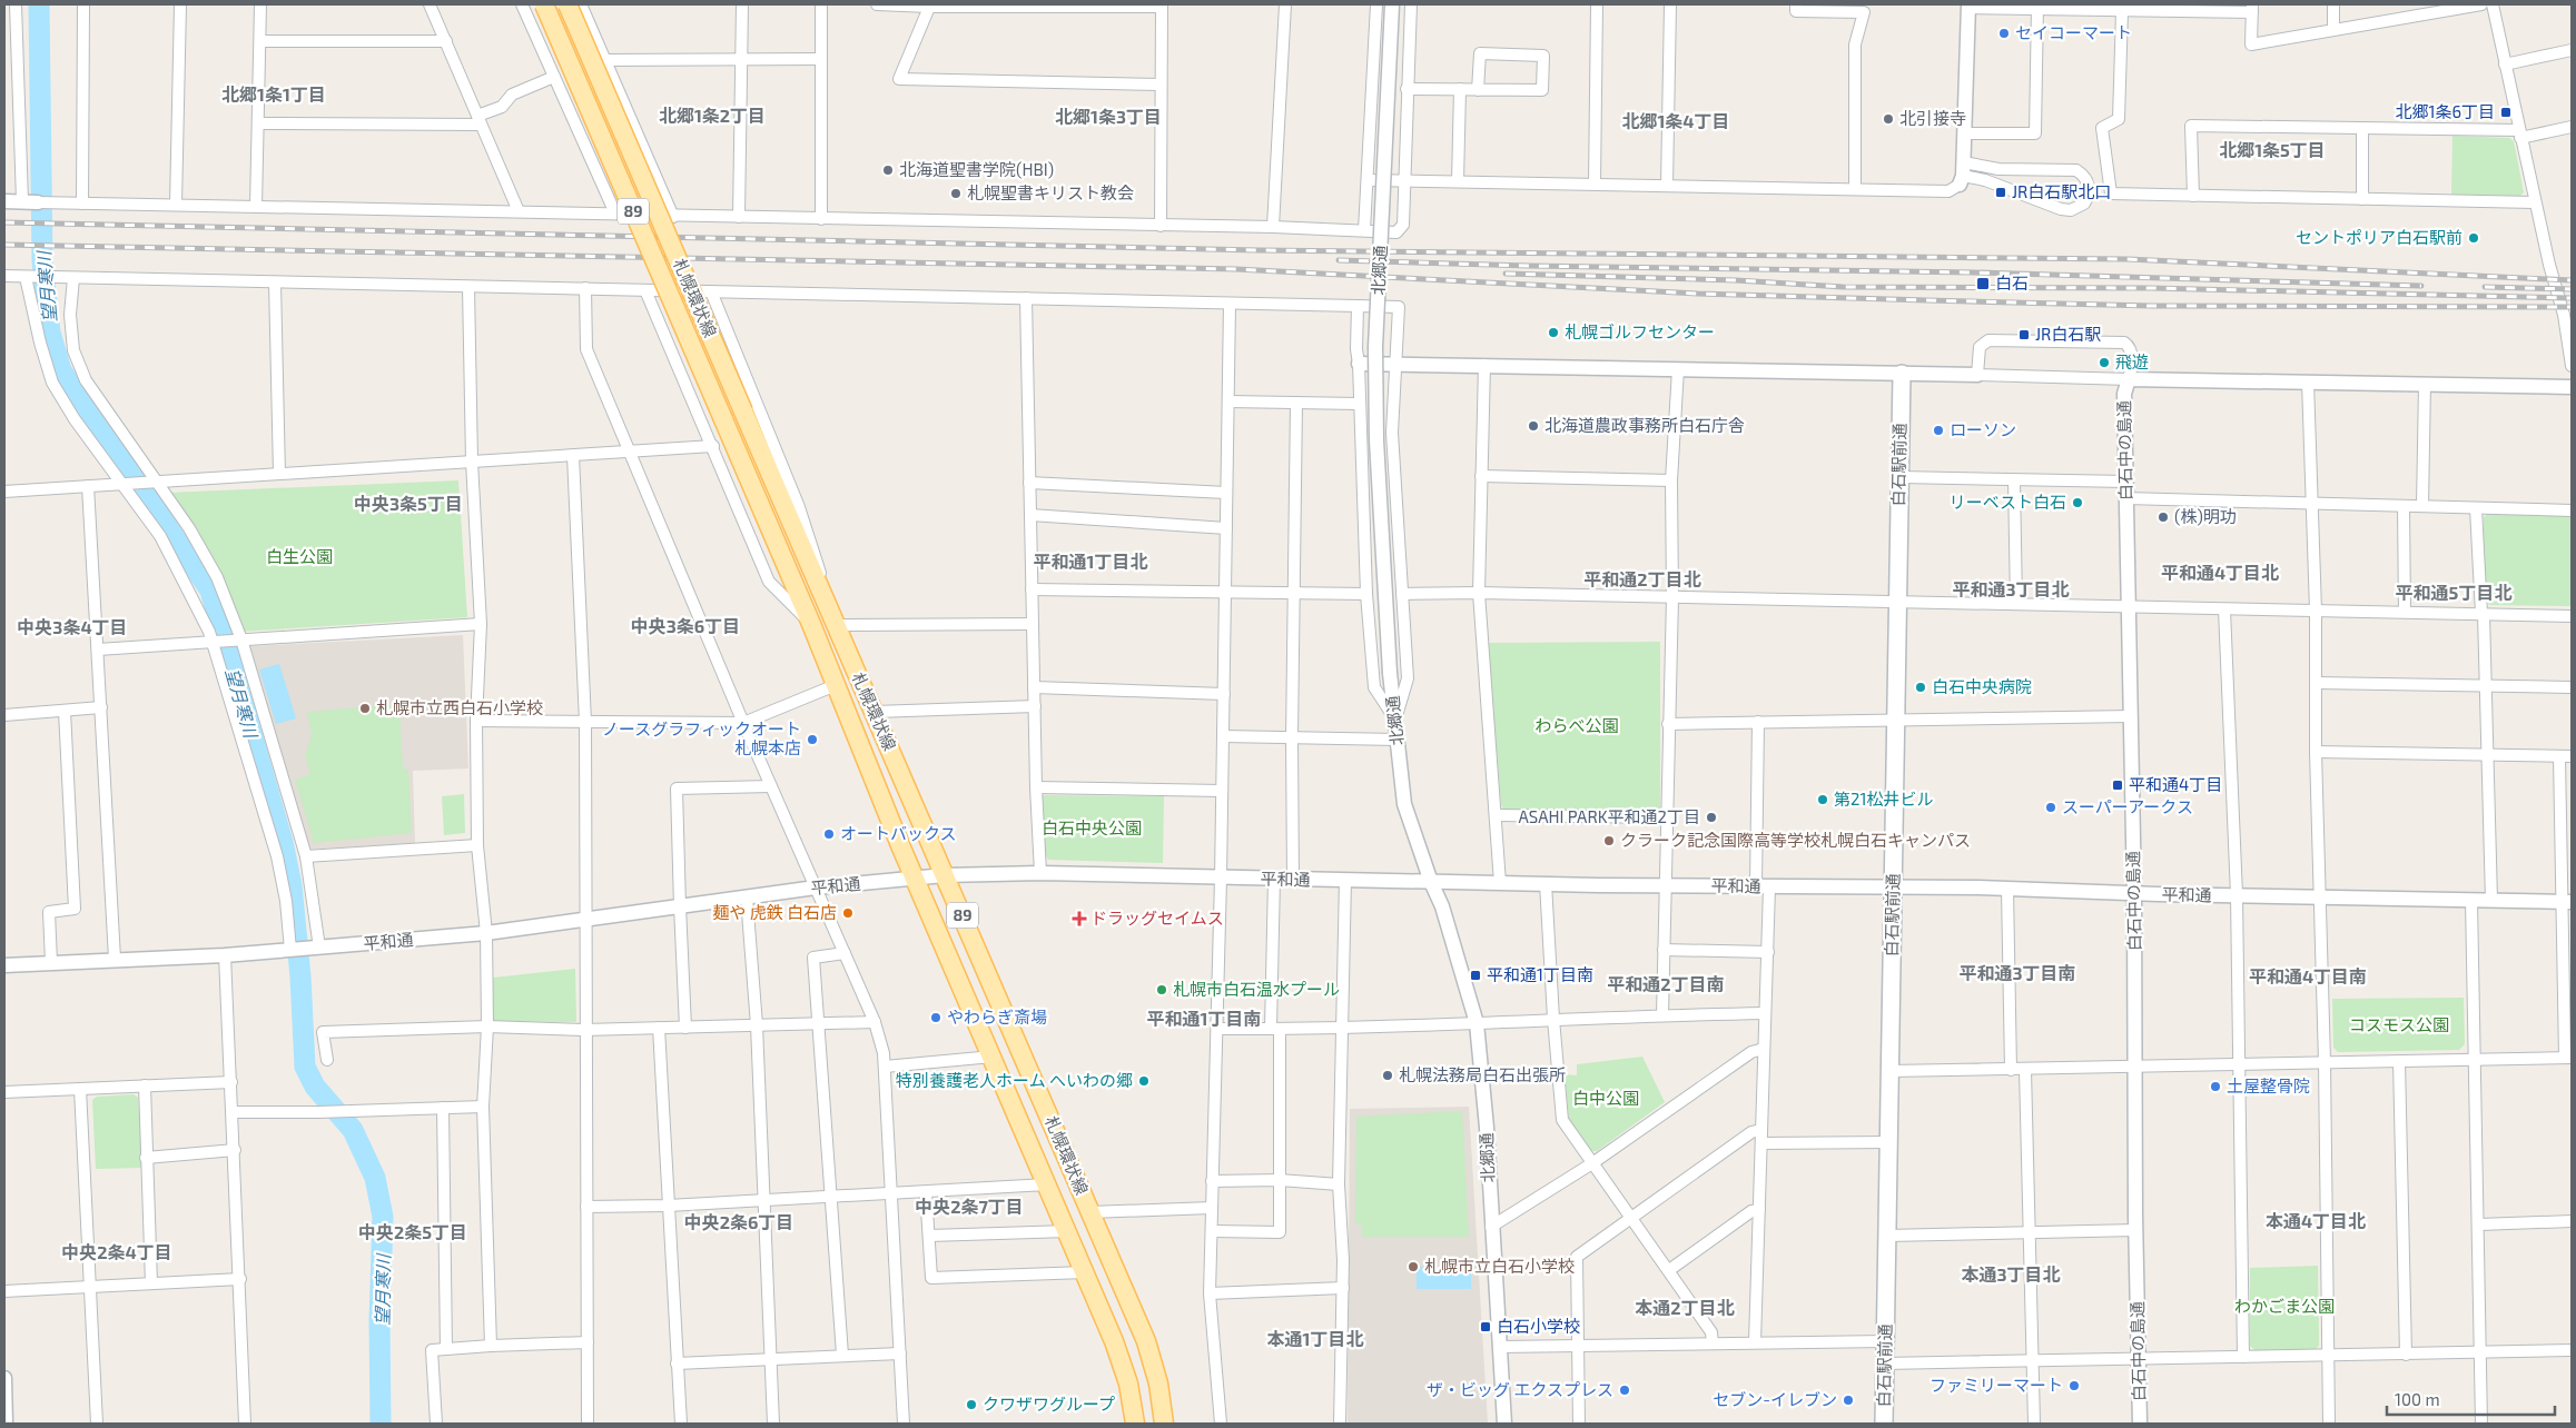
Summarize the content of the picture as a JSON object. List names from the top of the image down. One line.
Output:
{"streets":{"main road":["89","札幌環状線","白石駅前通"],"street":["北郷通","白石中の島通","平和通"]},"crossings":[["北郷通","平和通"],["札幌環状線","平和通"],["白石中の島通","平和通"],["白石駅前通","平和通"]],"districts":["北郷1条1丁目","北郷1条2丁目","北郷1条3丁目","北郷1条4丁目","北郷1条5丁目","中央3条5丁目","平和通1丁目北","平和通4丁目北","平和通2丁目北","平和通3丁目北","平和通5丁目北","中央3条6丁目","中央3条4丁目","平和通3丁目南","平和通4丁目南","平和通2丁目南","平和通1丁目南","中央2条7丁目","本通4丁目北","中央2条6丁目","中央2条5丁目","中央2条4丁目","本通3丁目北","本通2丁目北","本通1丁目北"],"water":["望月寒川"],"parks":["白生公園","わらべ公園","白石中央公園","コスモス公園","白中公園","わかごま公園"],"places":{"other":["セイコーマート","北引接寺","北海道聖書学院(HBI)","札幌聖書キリスト教会","セントポリア白石駅前","札幌ゴルフセンター","飛遊","北海道農政事務所白石庁舎","ローソン","リーベスト白石","(株)明功","白石中央病院","札幌市立西白石小学校","ノースグラフィックオート 札幌本店","第21松井ビル","スーパーアークス","ASAHI PARK平和通2丁目","オートバックス","クラーク記念国際高等学校札幌白石キャンパス","麺や 虎鉄 白石店","札幌市白石温水プール","やわらぎ斎場","札幌法務局白石出張所","特別養護老人ホーム へいわの郷","土屋整骨院","札幌市立白石小学校","ファミリーマート","ザ・ビッグ エクスプレス","セブン-イレブン","クワザワグループ"],"transit":["北郷1条6丁目","JR白石駅北口","白石","JR白石駅","平和通4丁目","平和通1丁目南","白石小学校"],"health":["ドラッグセイムス"]},"scale_bar":"100 m"}
